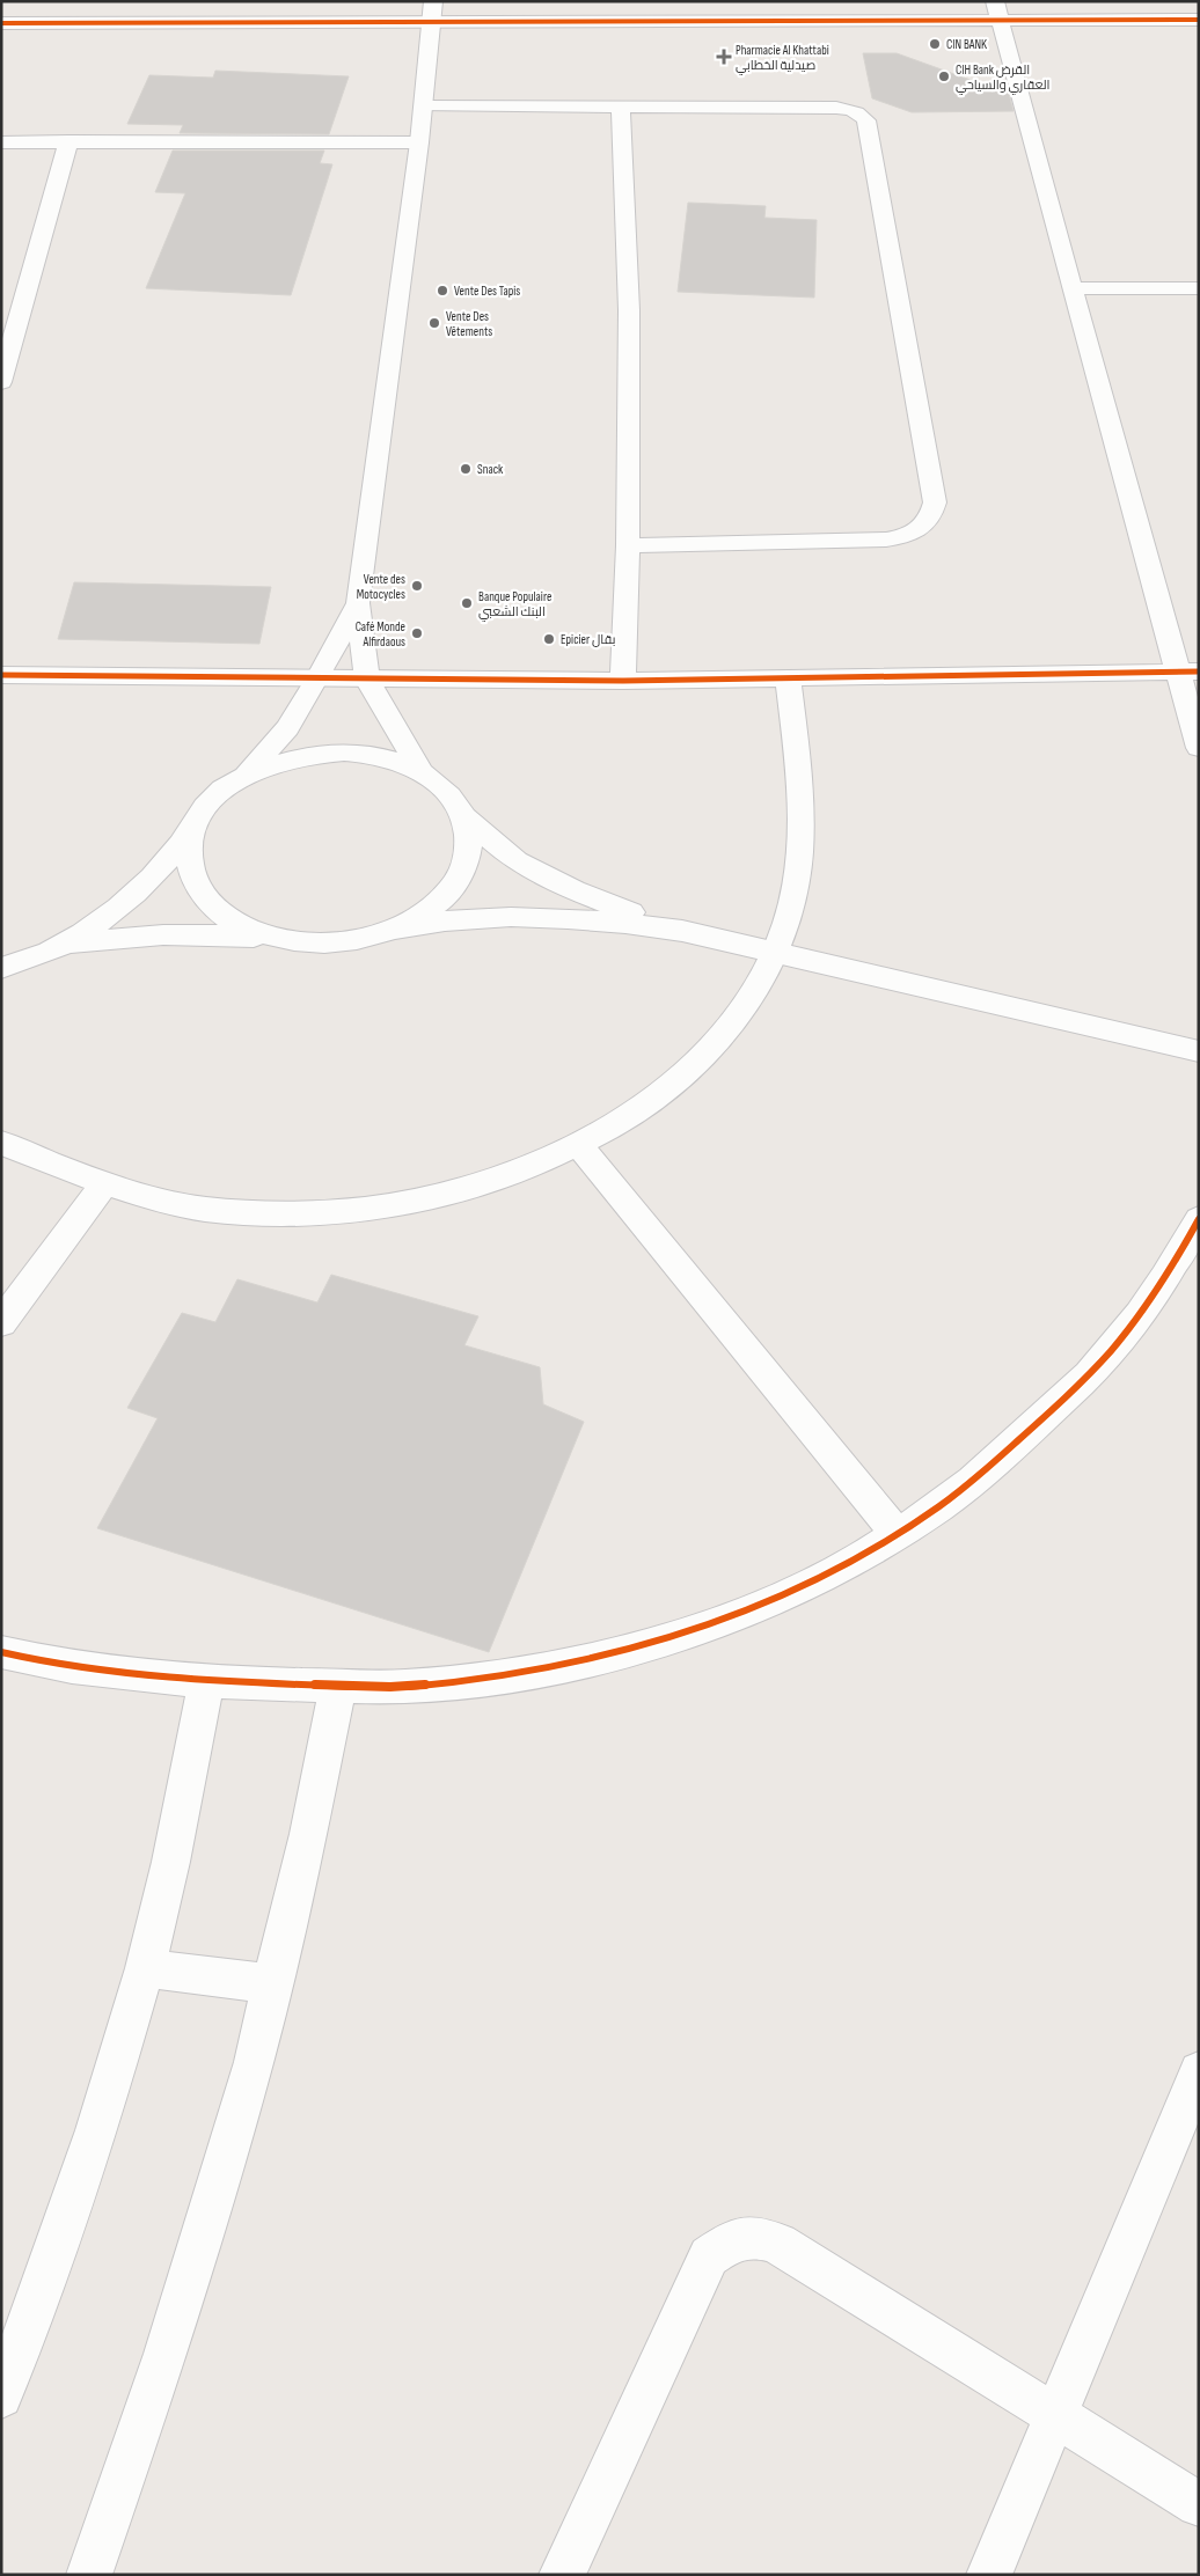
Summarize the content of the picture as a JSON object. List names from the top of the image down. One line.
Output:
{"places":{"other":["CIN BANK","CIH Bank القرض العقاري والسياحي","Vente Des Tapis","Vente Des Vêtements","Snack","Vente des Motocycles","Banque Populaire البنك الشعبي","Café Monde Alfirdaous","Epicier بقال"],"health":["Pharmacie Al Khattabi صيدلية الخطابي"]}}
